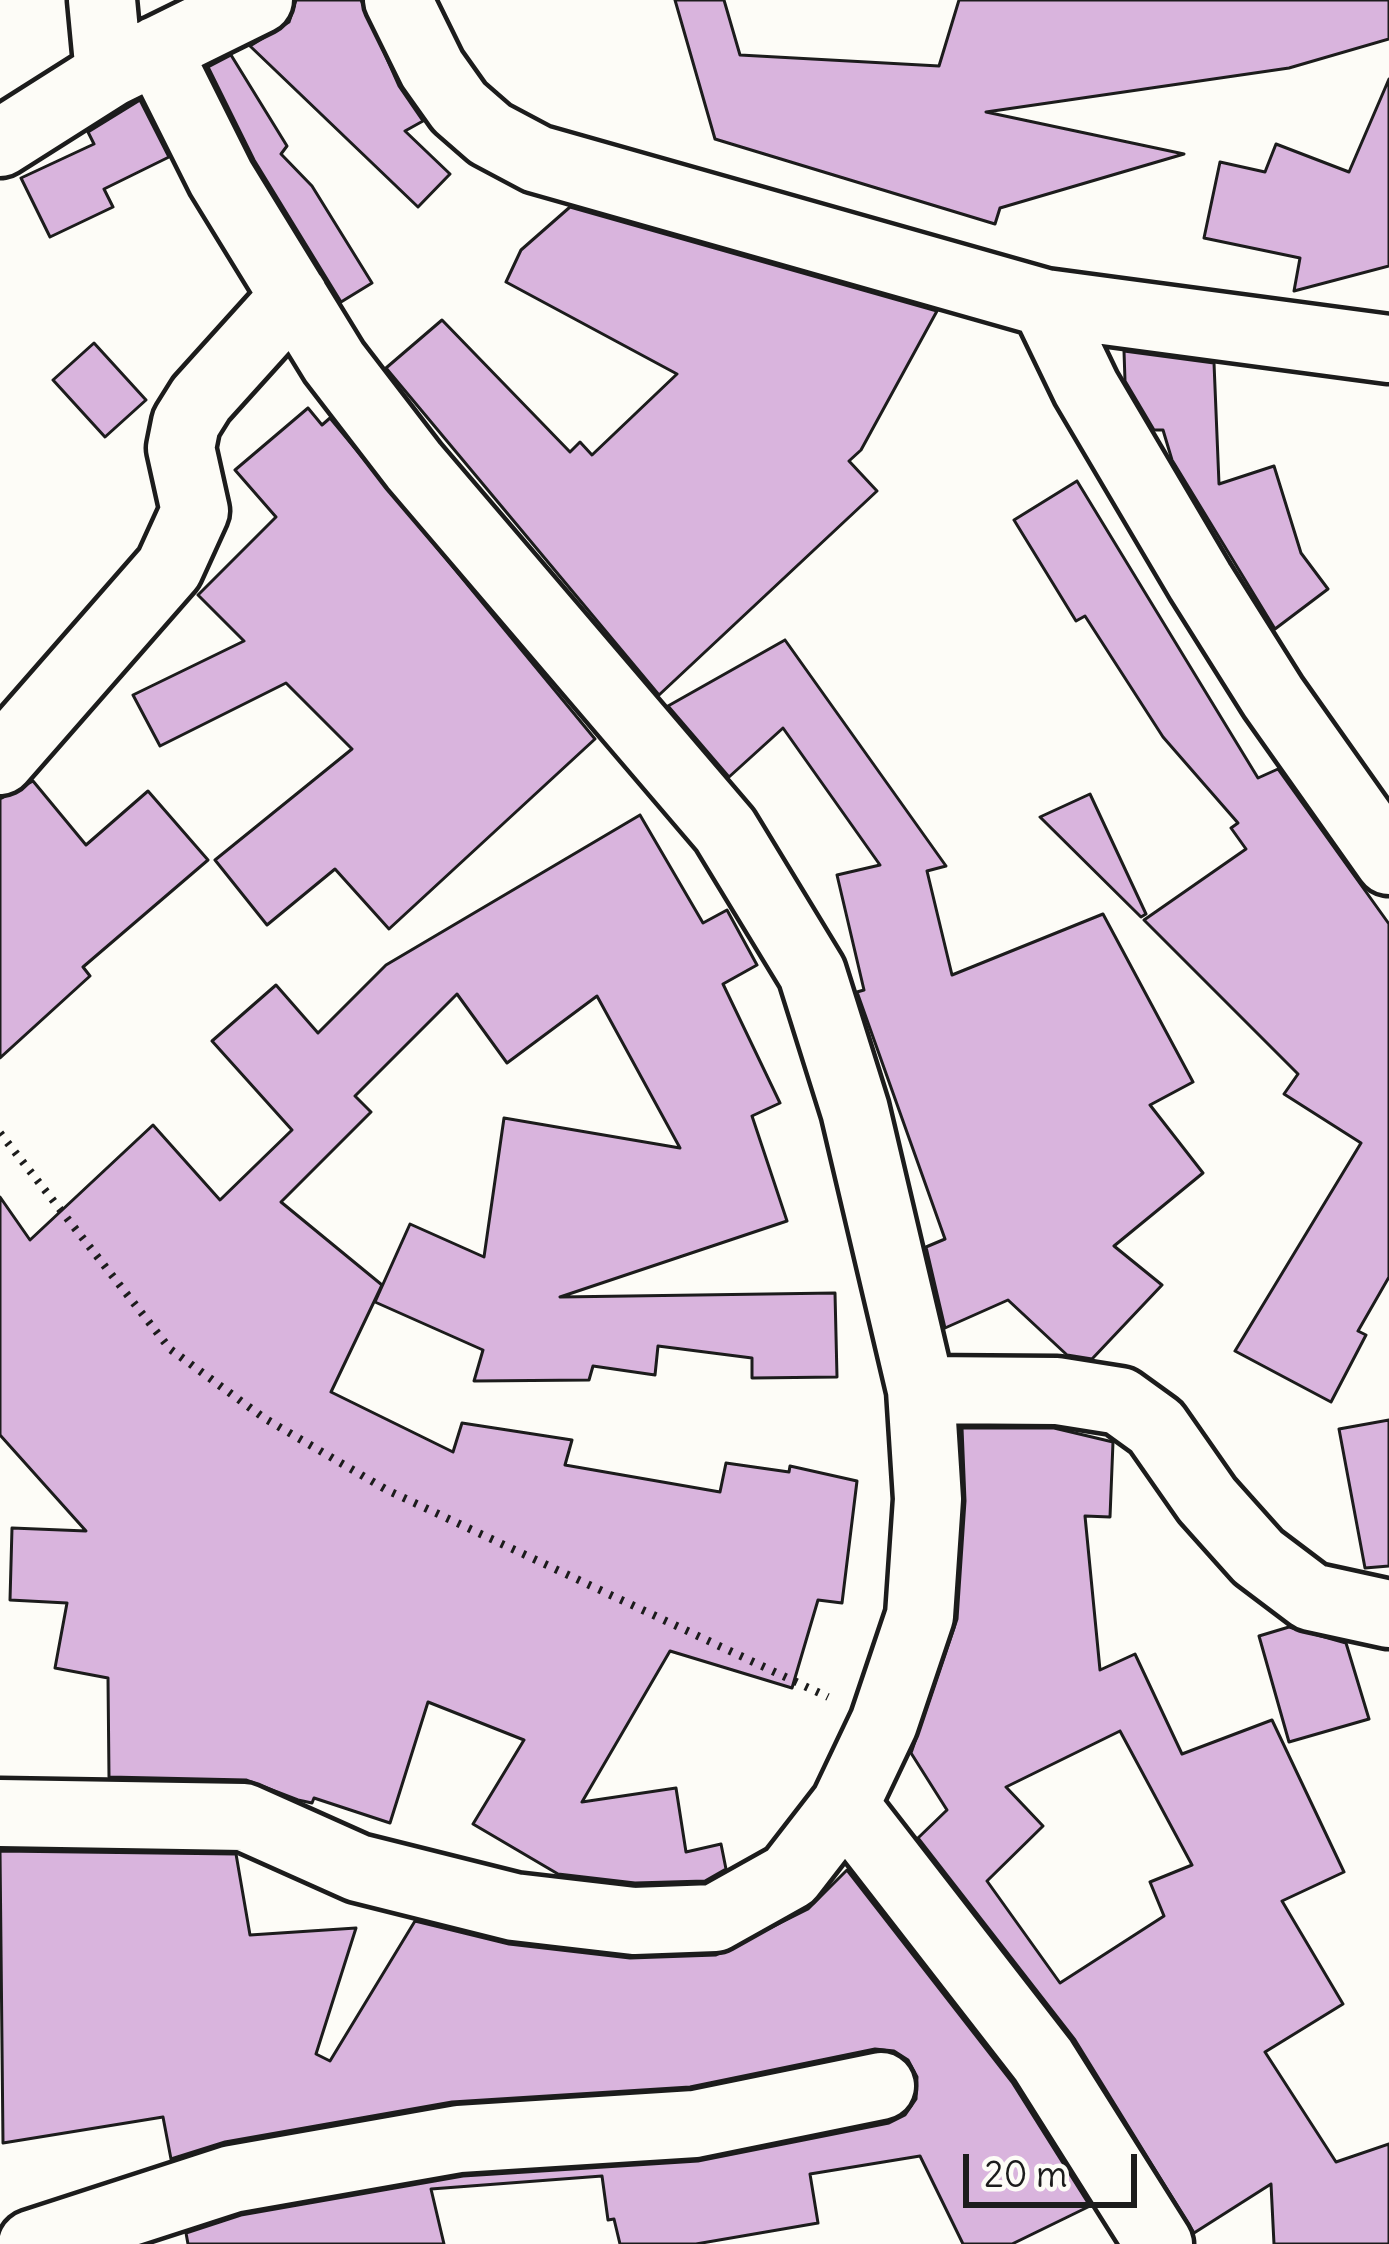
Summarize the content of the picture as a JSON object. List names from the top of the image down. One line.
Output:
{"scale_bar":"20 m"}
